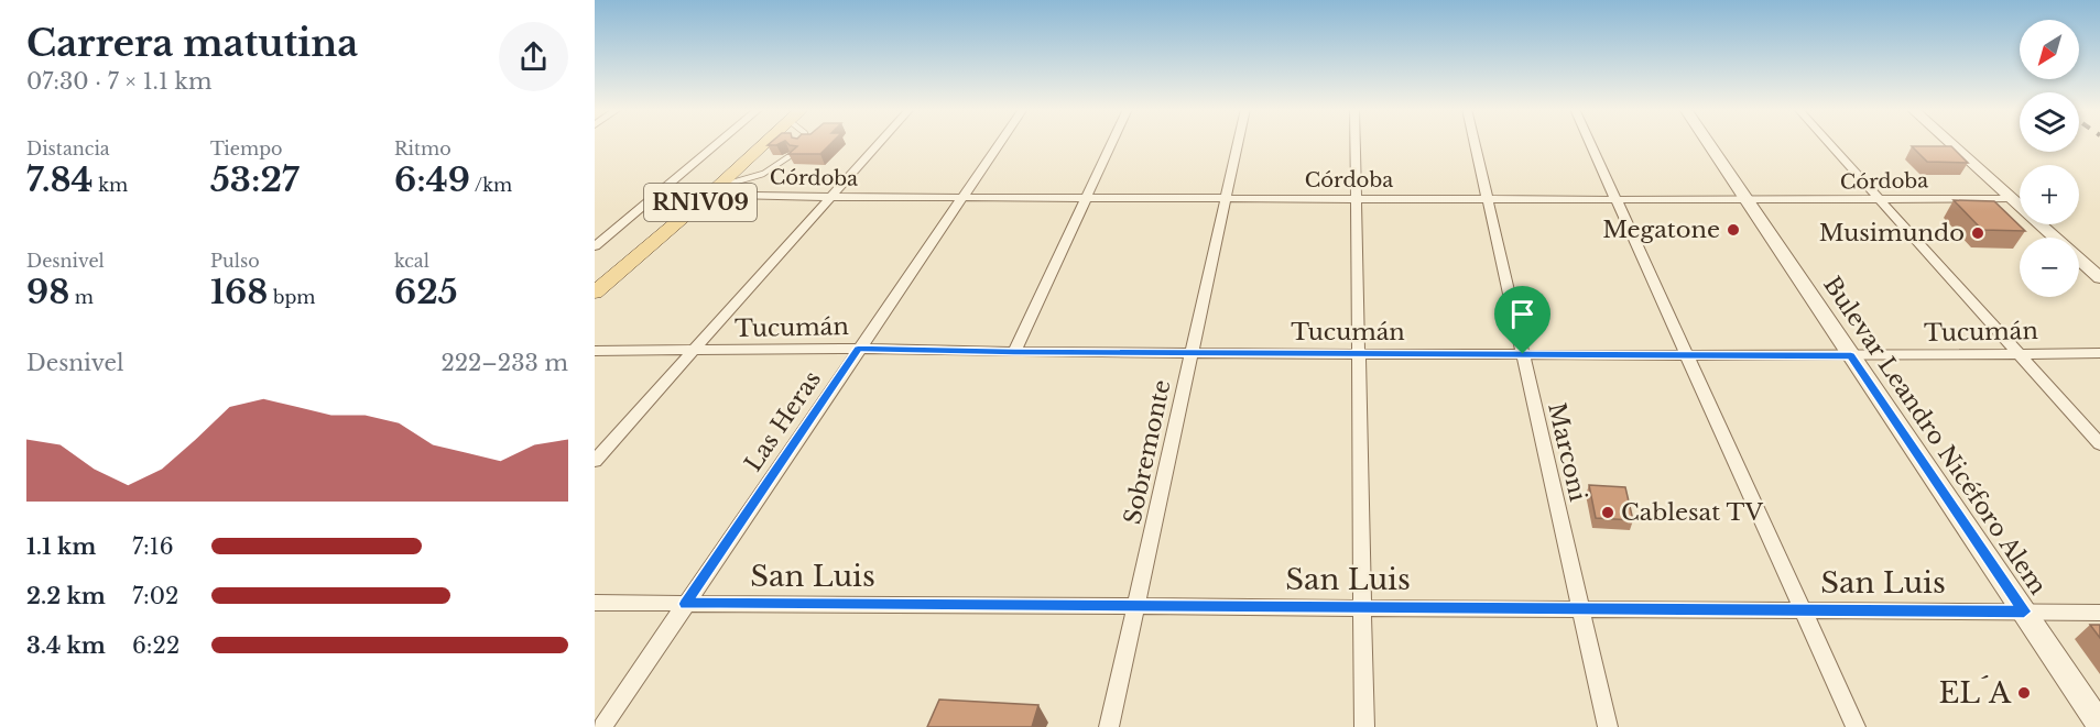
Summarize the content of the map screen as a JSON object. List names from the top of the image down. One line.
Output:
{"streets":{"main road":["RN1V09"],"street":["Córdoba","Tucumán","Las Heras","Bulevar Leandro Nicéforo Alem","Sobremonte","Marconi","San Luis"]},"crossings":[["Córdoba","RN1V09"],["Córdoba","Las Heras"],["Córdoba","Bulevar Leandro Nicéforo Alem"],["Córdoba","Sobremonte"],["Córdoba","Marconi"],["Tucumán","Las Heras"],["Tucumán","Bulevar Leandro Nicéforo Alem"],["Tucumán","Sobremonte"],["Tucumán","Marconi"],["Las Heras","San Luis"],["Bulevar Leandro Nicéforo Alem","San Luis"],["Sobremonte","San Luis"],["Marconi","San Luis"]],"places":["Megatone","Musimundo","Cablesat TV","EL´A"],"north":"bottom left","page":{"heading":["Carrera matutina","07:30 · 7 × 1.1 km"],"map_buttons":["+","−"],"stats":[["Distancia","7.84 km"],["Tiempo","53:27"],["Ritmo","6:49 /km"],["Desnivel","98 m"],["Pulso","168 bpm"],["kcal","625"]],"chart":["Desnivel","222–233 m"],"list":[{"name":"1.1 km","note":"7:16"},{"name":"2.2 km","note":"7:02"},{"name":"3.4 km","note":"6:22"}]}}
